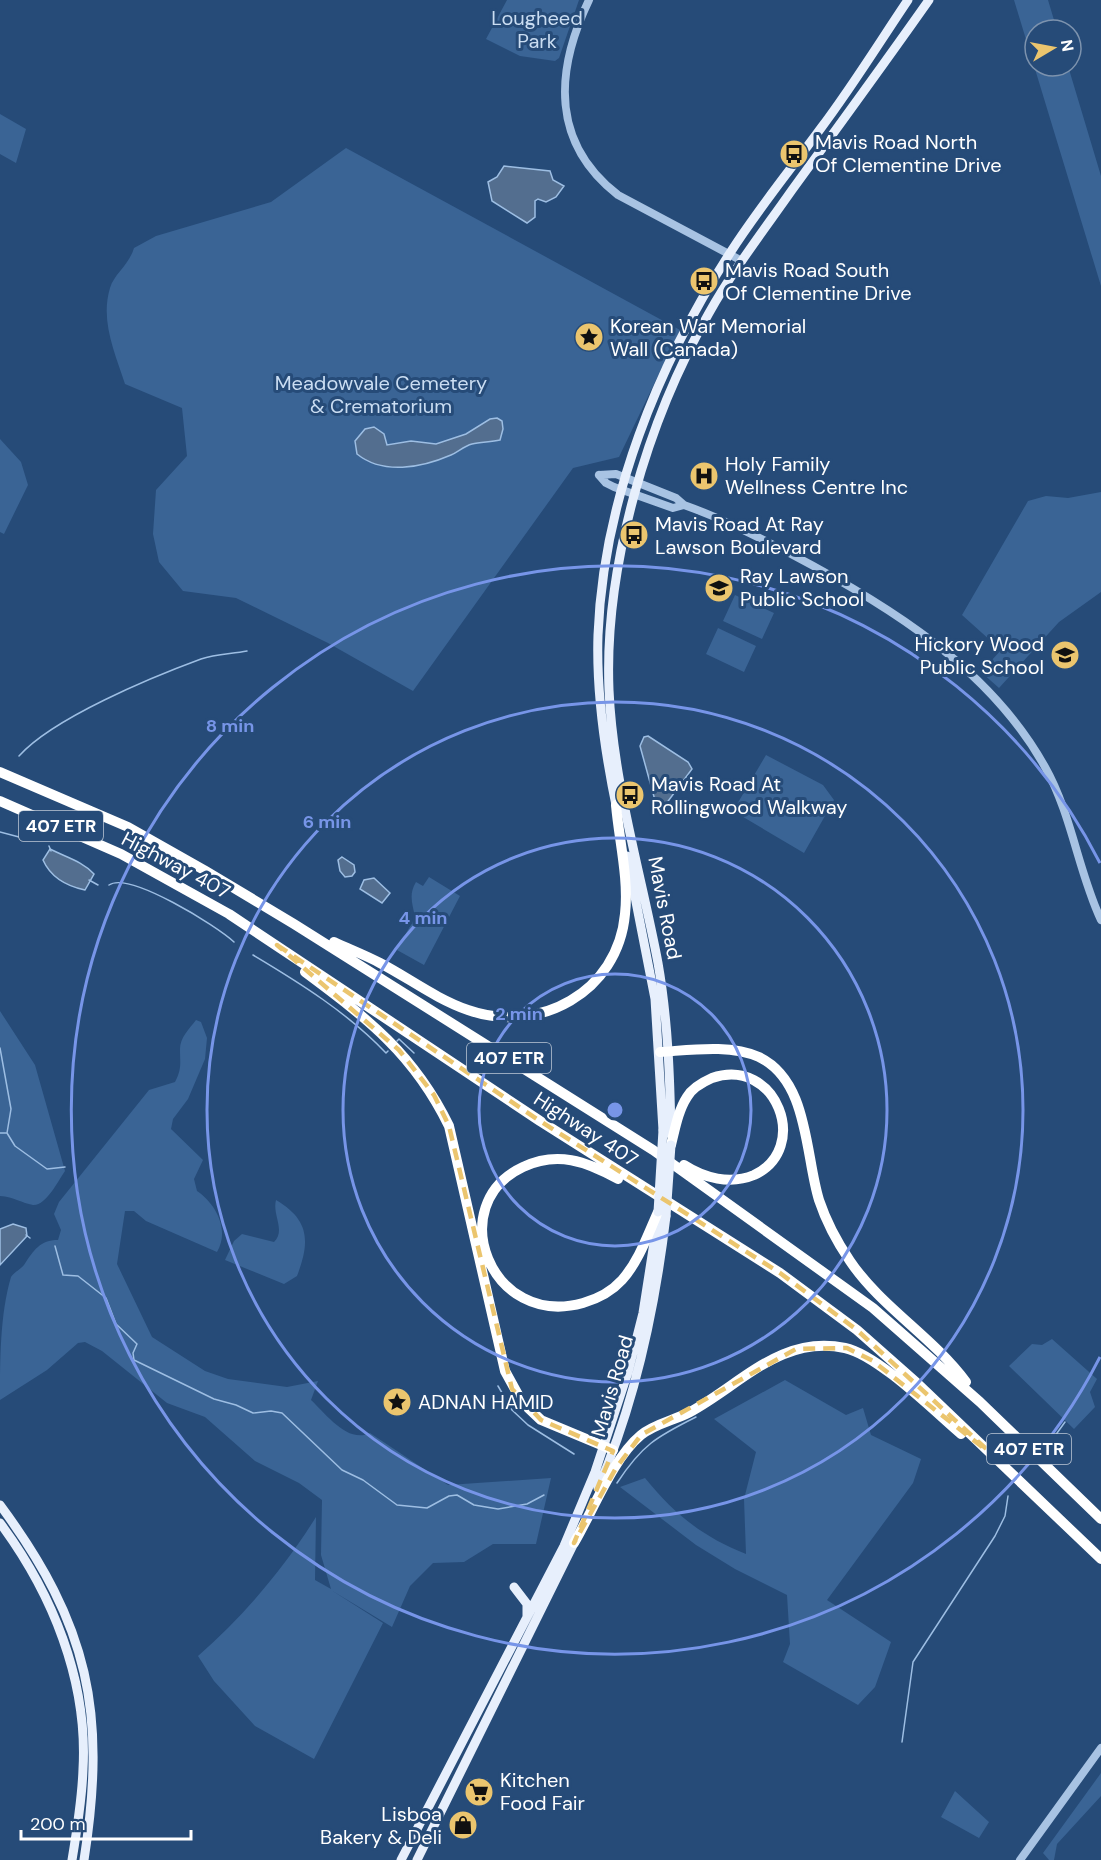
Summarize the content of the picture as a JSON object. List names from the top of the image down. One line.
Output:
{"streets":{"highway":["407 ETR","Highway 407"],"main road":["Mavis Road"]},"parks":["Lougheed Park","Meadowvale Cemetery & Crematorium"],"places":{"bus stop":["Mavis Road North Of Clementine Drive","Mavis Road South Of Clementine Drive","Mavis Road At Ray Lawson Boulevard","Mavis Road At Rollingwood Walkway"],"place":["Korean War Memorial Wall (Canada)","ADNAN HAMID"],"hospital":["Holy Family Wellness Centre Inc"],"school or university":["Ray Lawson Public School","Hickory Wood Public School"],"supermarket":["Kitchen Food Fair"],"shop":["Lisboa Bakery & Deli"]},"scale_bar":"200 m","north":"right","rings":["8 min","6 min","4 min","2 min"]}
